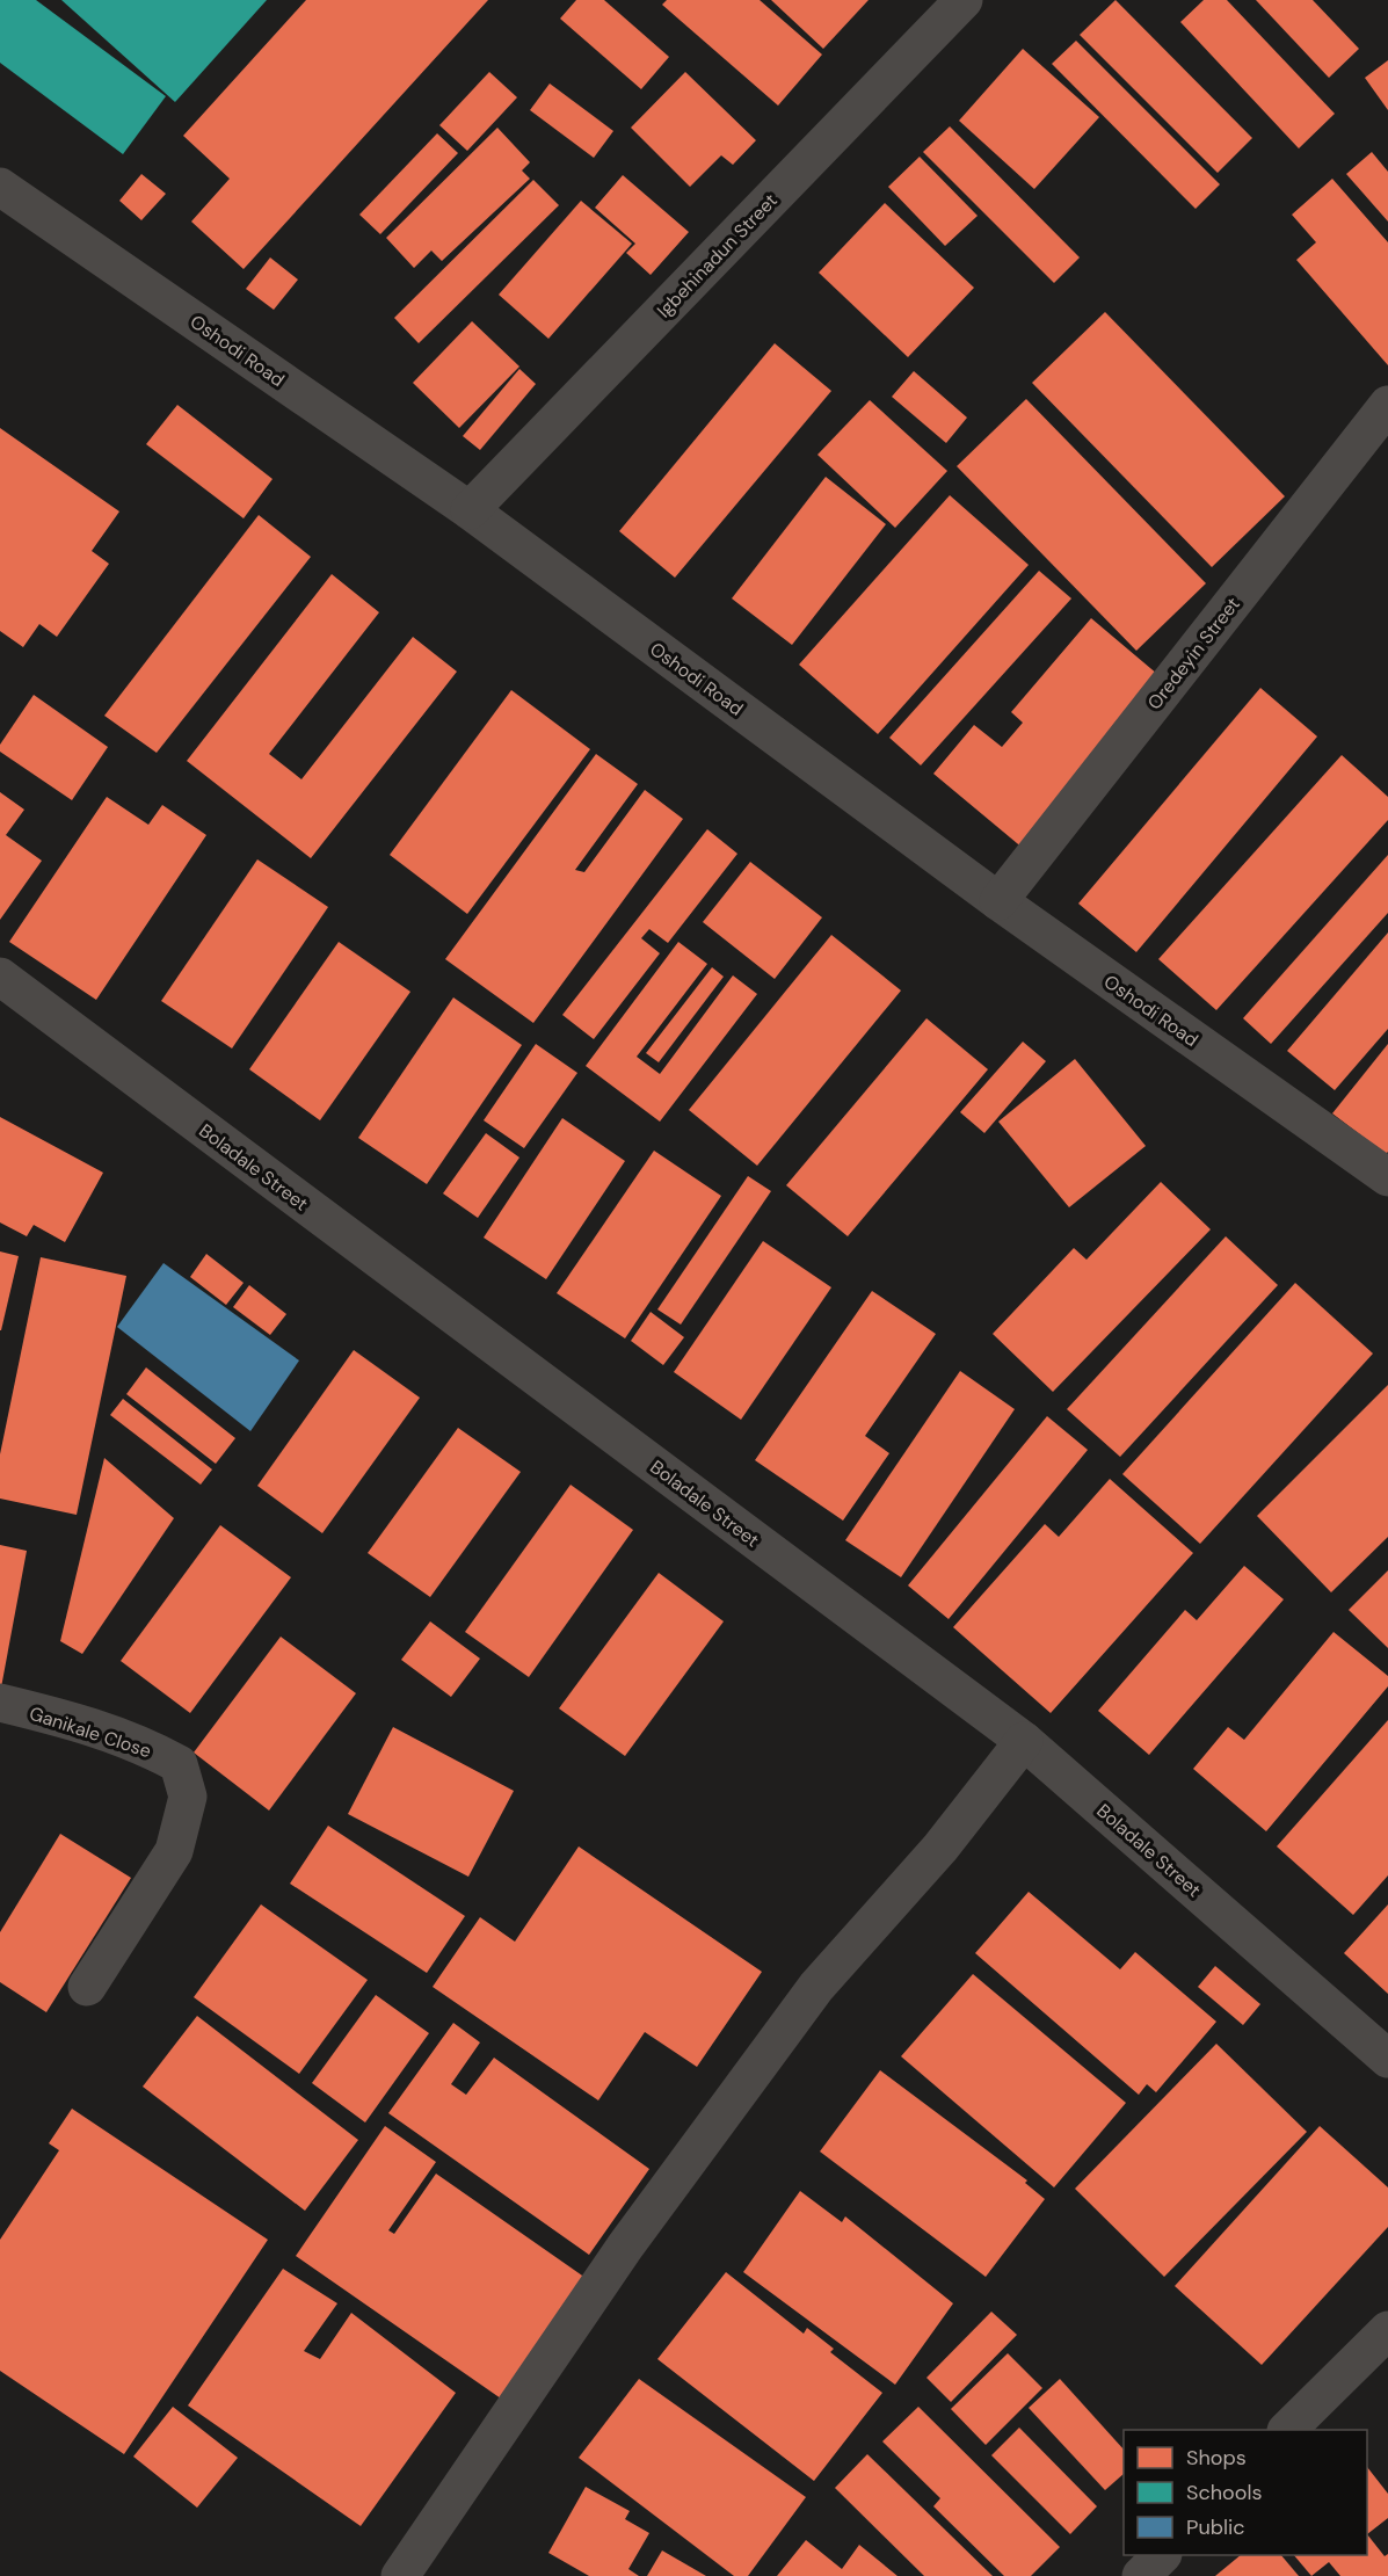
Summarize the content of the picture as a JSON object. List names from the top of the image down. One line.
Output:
{"streets":{"street":["Igbehinadun Street","Oshodi Road","Oredeyin Street","Boladale Street","Ganikale Close"]},"crossings":[["Igbehinadun Street","Oshodi Road"],["Oshodi Road","Oredeyin Street"]],"legend":["Shops","Schools","Public"]}
